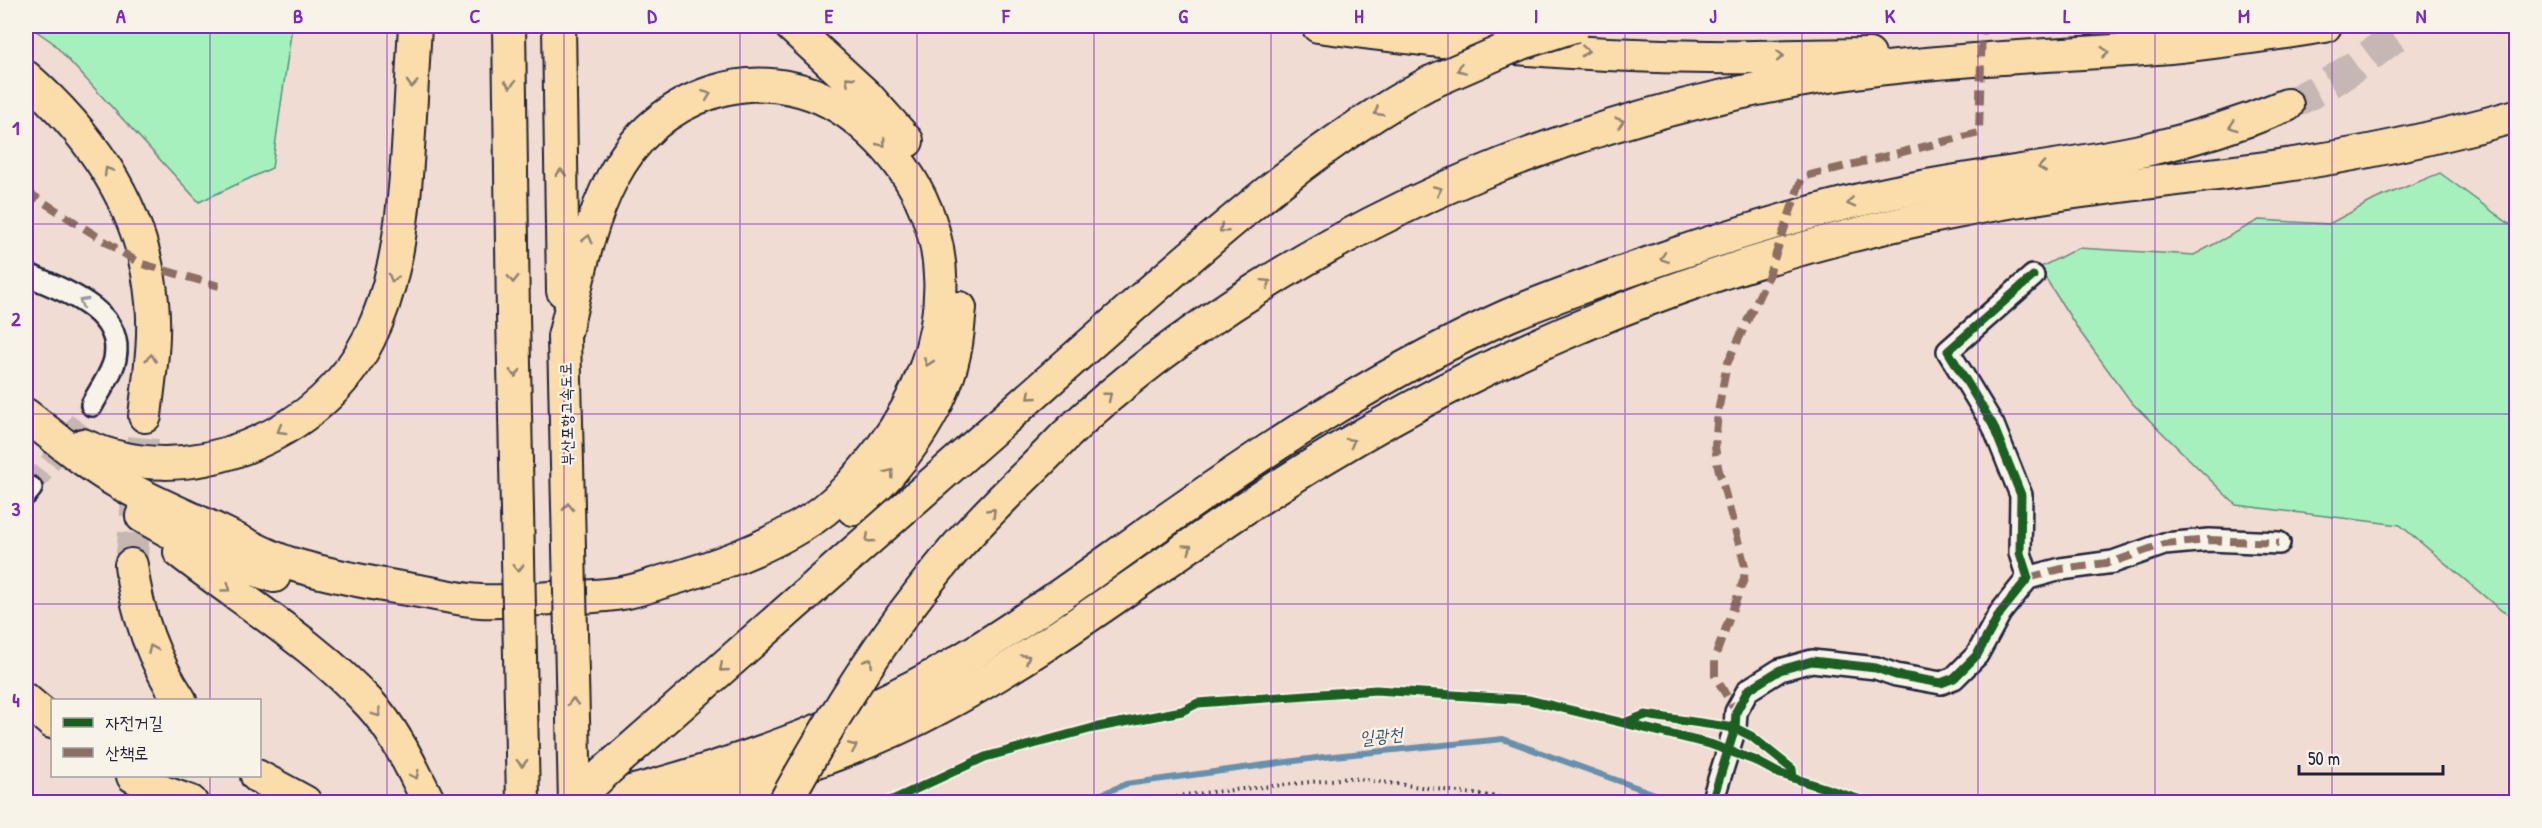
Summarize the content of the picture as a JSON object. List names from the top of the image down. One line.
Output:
{"streets":{"highway":["부산포항고속도로"]},"water":["일광천"],"legend":["자전거길","산책로"],"scale_bar":"50 m","grid":{"columns":["A","B","C","D","E","F","G","H","I","J","K","L","M","N"],"rows":["1","2","3","4"]}}
